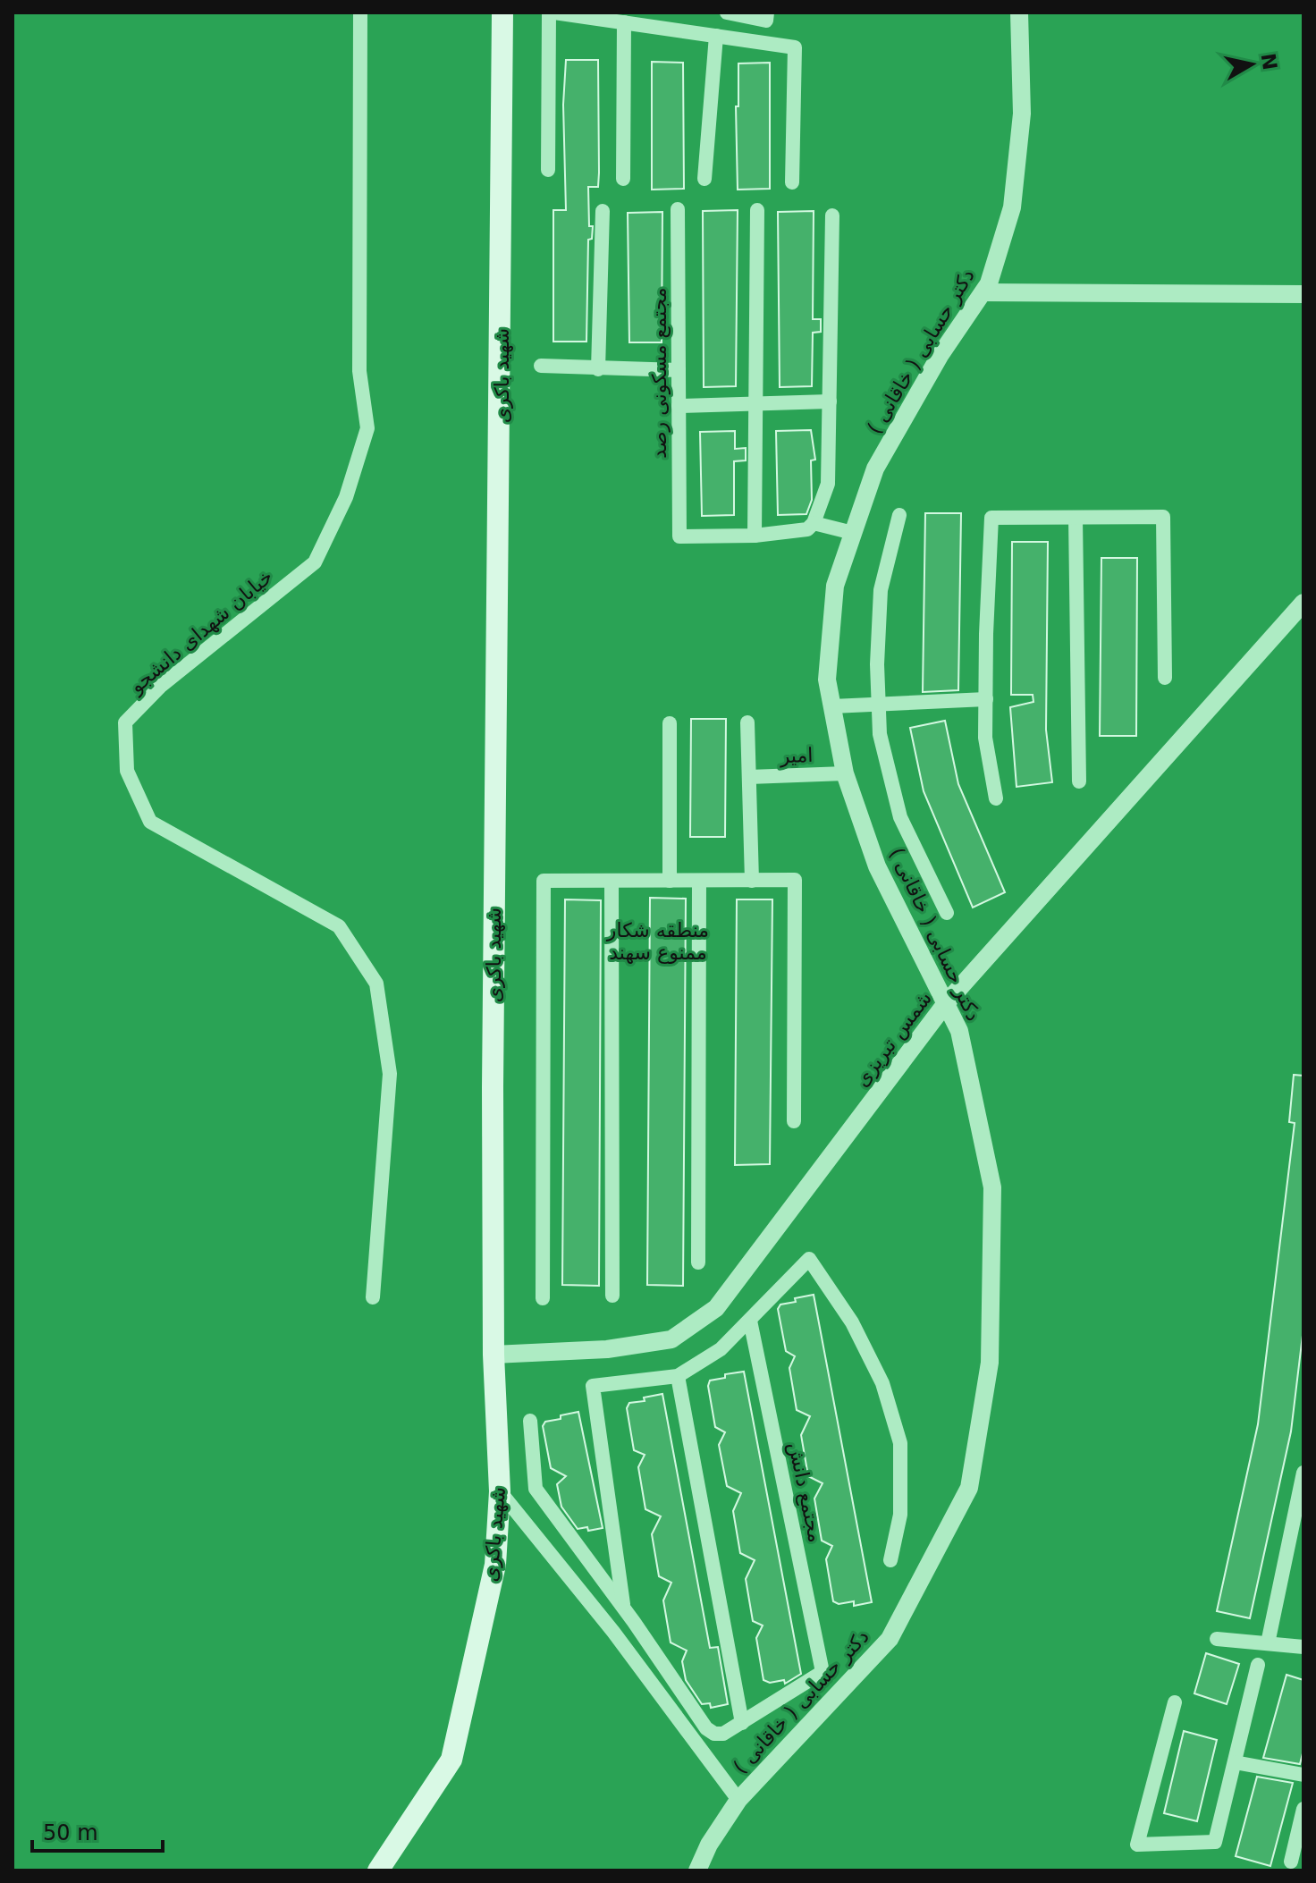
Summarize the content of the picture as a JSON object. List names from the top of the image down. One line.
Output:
{"streets":{"main road":["شهید باکری"],"street":["دکتر حسابی ( خاقانی )","مجتمع مسکونی رصد","خیابان شهدای دانشجو","امیر","شمس تبریزی","مجتمع دانش"]},"crossings":[["دکتر حسابی ( خاقانی )","امیر"],["دکتر حسابی ( خاقانی )","شمس تبریزی"],["شهید باکری","شمس تبریزی"]],"parks":["منطقه شکار ممنوع سهند"],"scale_bar":"50 m","north":"right"}
